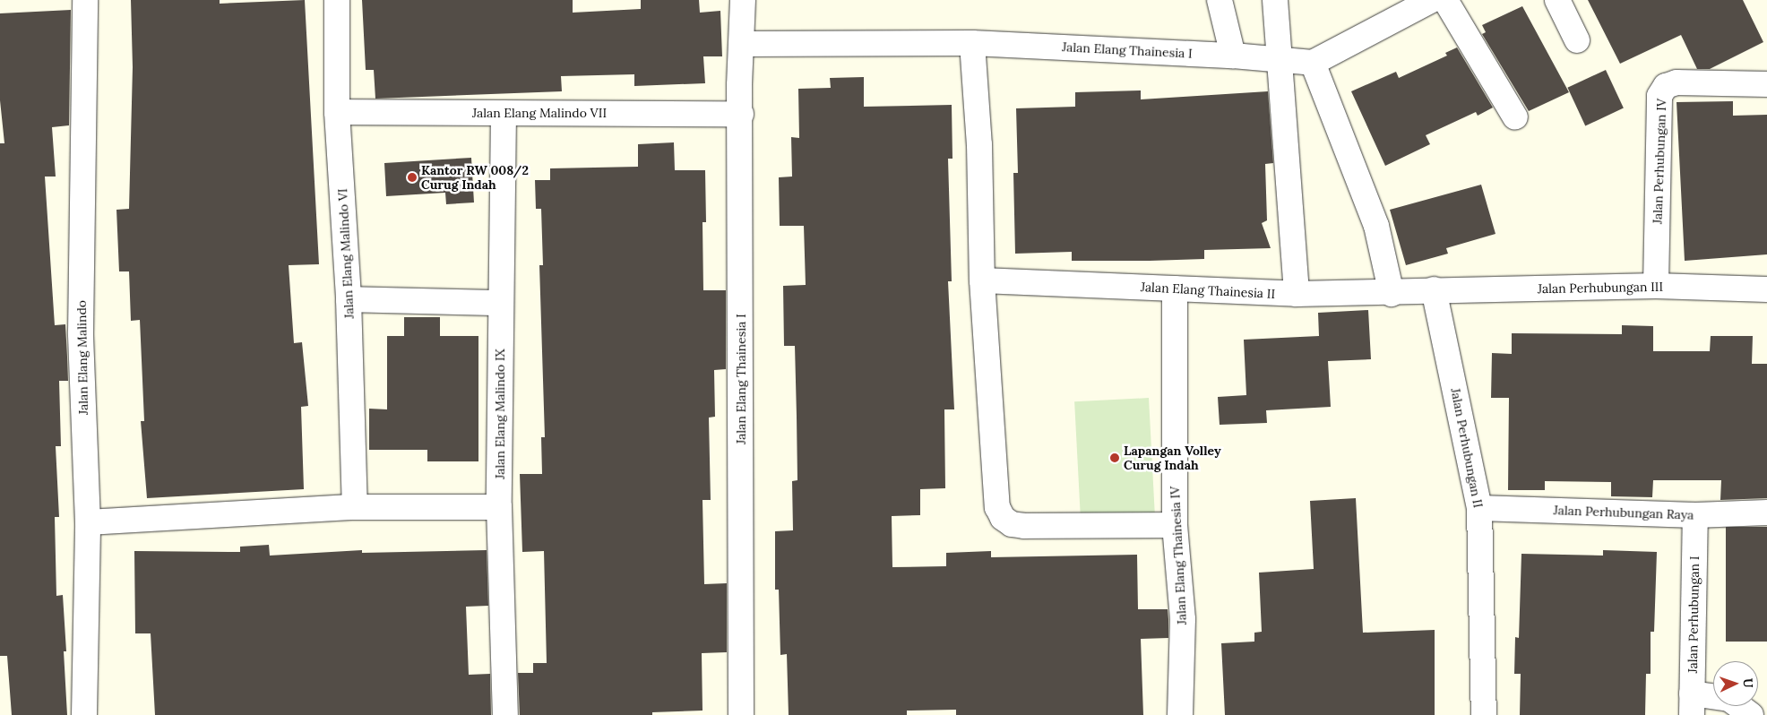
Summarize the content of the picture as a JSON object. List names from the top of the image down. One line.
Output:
{"streets":{"street":["Jalan Elang Thainesia I","Jalan Elang Malindo VII","Jalan Perhubungan IV","Jalan Elang Malindo VI","Jalan Perhubungan III","Jalan Elang Thainesia II","Jalan Elang Malindo","Jalan Elang Malindo IX","Jalan Perhubungan II","Jalan Perhubungan Raya","Jalan Elang Thainesia IV","Jalan Perhubungan I"]},"crossings":[["Jalan Elang Thainesia I","Jalan Elang Malindo VII"],["Jalan Elang Malindo VII","Jalan Elang Malindo VI"],["Jalan Elang Malindo VII","Jalan Elang Malindo IX"],["Jalan Perhubungan IV","Jalan Perhubungan III"],["Jalan Perhubungan III","Jalan Elang Thainesia II"],["Jalan Perhubungan III","Jalan Perhubungan II"],["Jalan Elang Thainesia II","Jalan Perhubungan II"],["Jalan Elang Thainesia II","Jalan Elang Thainesia IV"],["Jalan Perhubungan II","Jalan Perhubungan Raya"],["Jalan Perhubungan Raya","Jalan Perhubungan I"]],"places":["Kantor RW 008/2 Curug Indah","Lapangan Volley Curug Indah"],"north":"right"}
